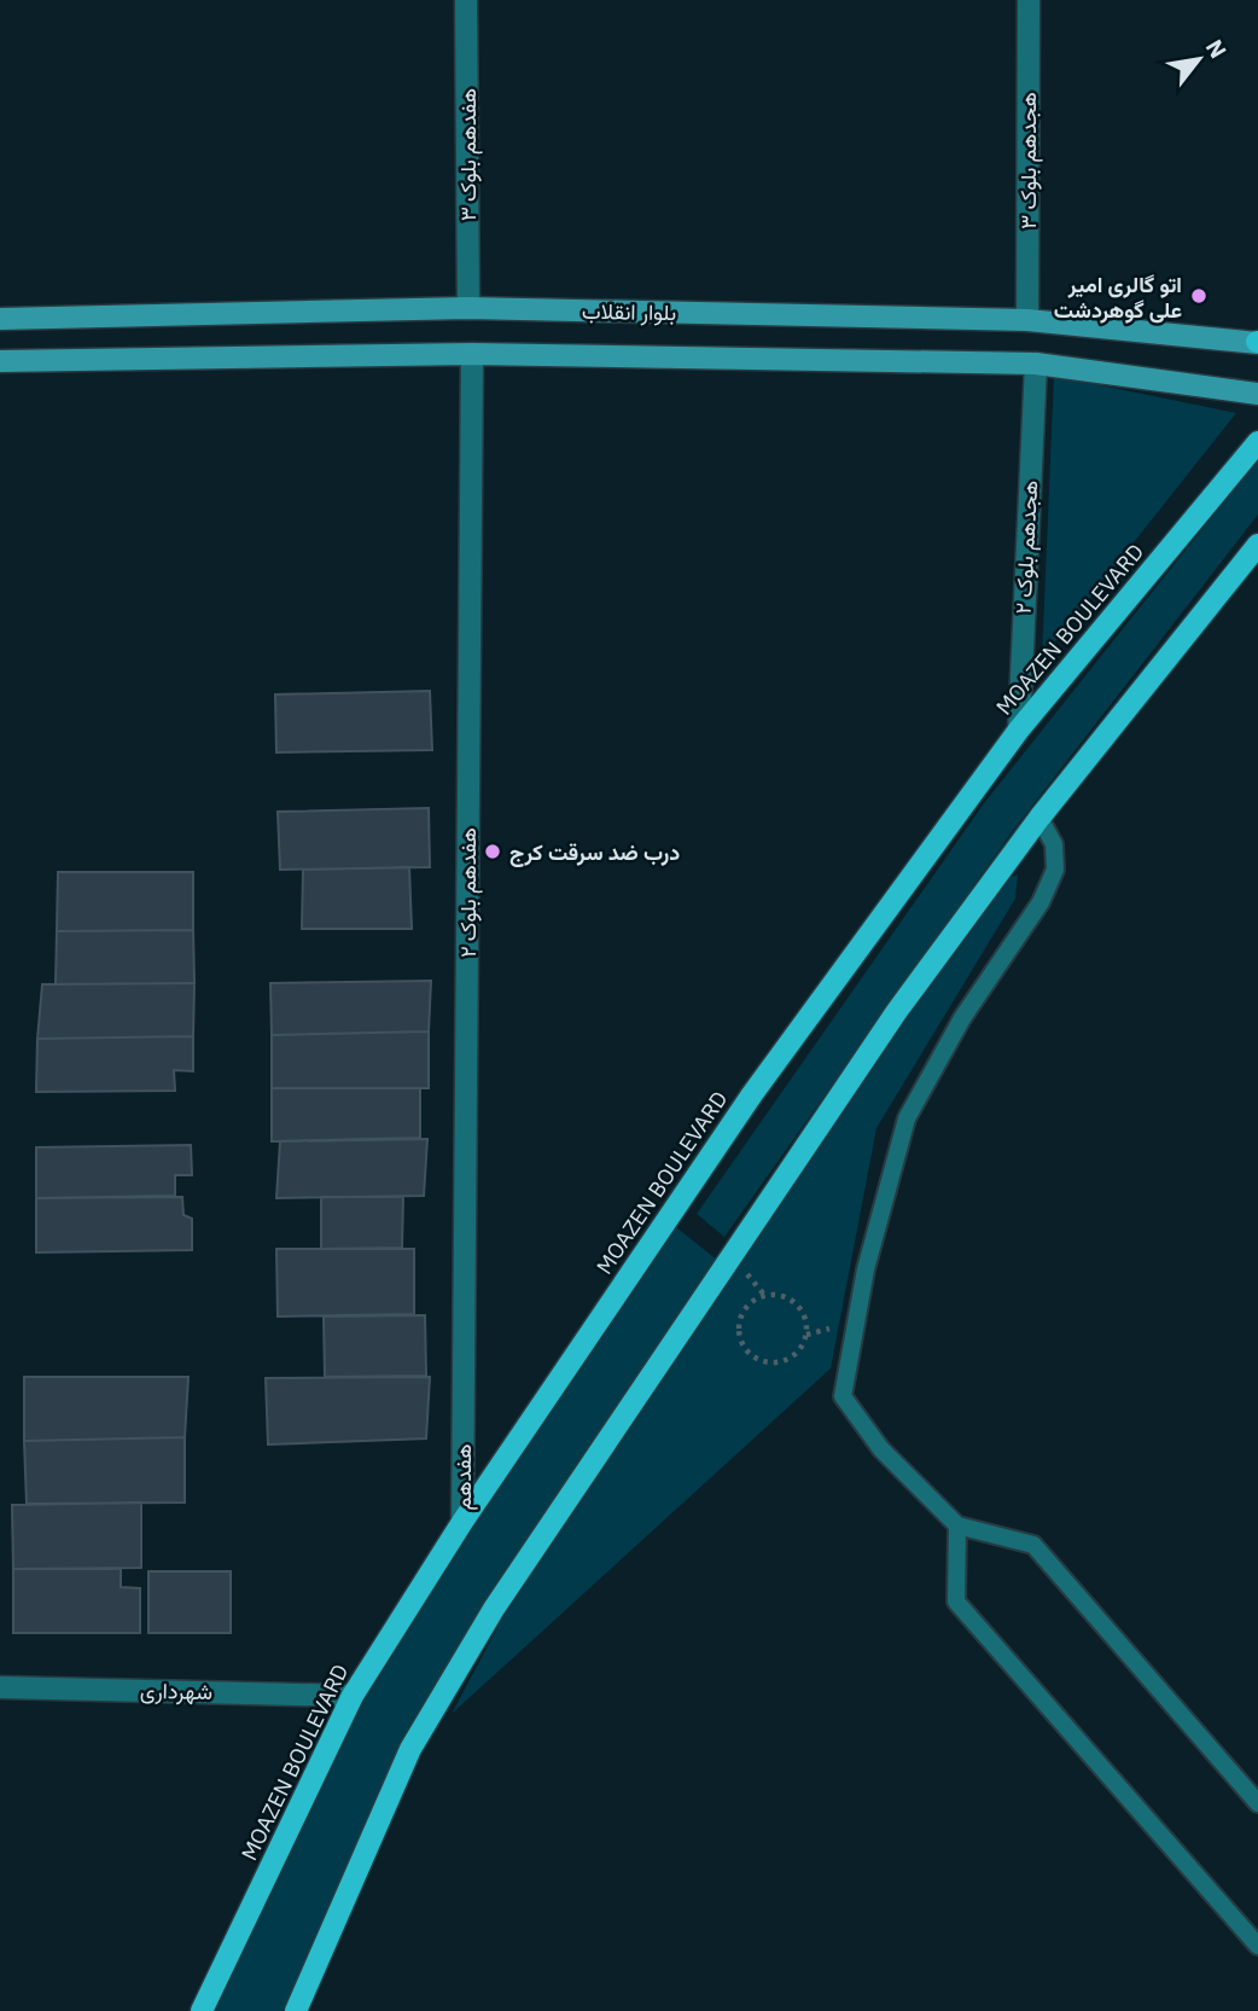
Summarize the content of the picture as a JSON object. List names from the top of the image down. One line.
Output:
{"streets":{"main road":["بلوار انقلاب","MOAZEN BOULEVARD"],"street":["هفدهم بلوک ۳","هجدهم بلوک ۳","هجدهم بلوک ۲","هفدهم بلوک ۲","هفدهم","شهرداری"]},"crossings":[["هفدهم بلوک ۳","بلوار انقلاب"],["هجدهم بلوک ۳","بلوار انقلاب"],["هجدهم بلوک ۲","MOAZEN BOULEVARD"],["MOAZEN BOULEVARD","هفدهم"],["MOAZEN BOULEVARD","شهرداری"],["هفدهم بلوک ۲","هفدهم"]],"places":["اتو گالری امیر علی گوهردشت","درب ضد سرقت کرج"],"north":"top right"}
